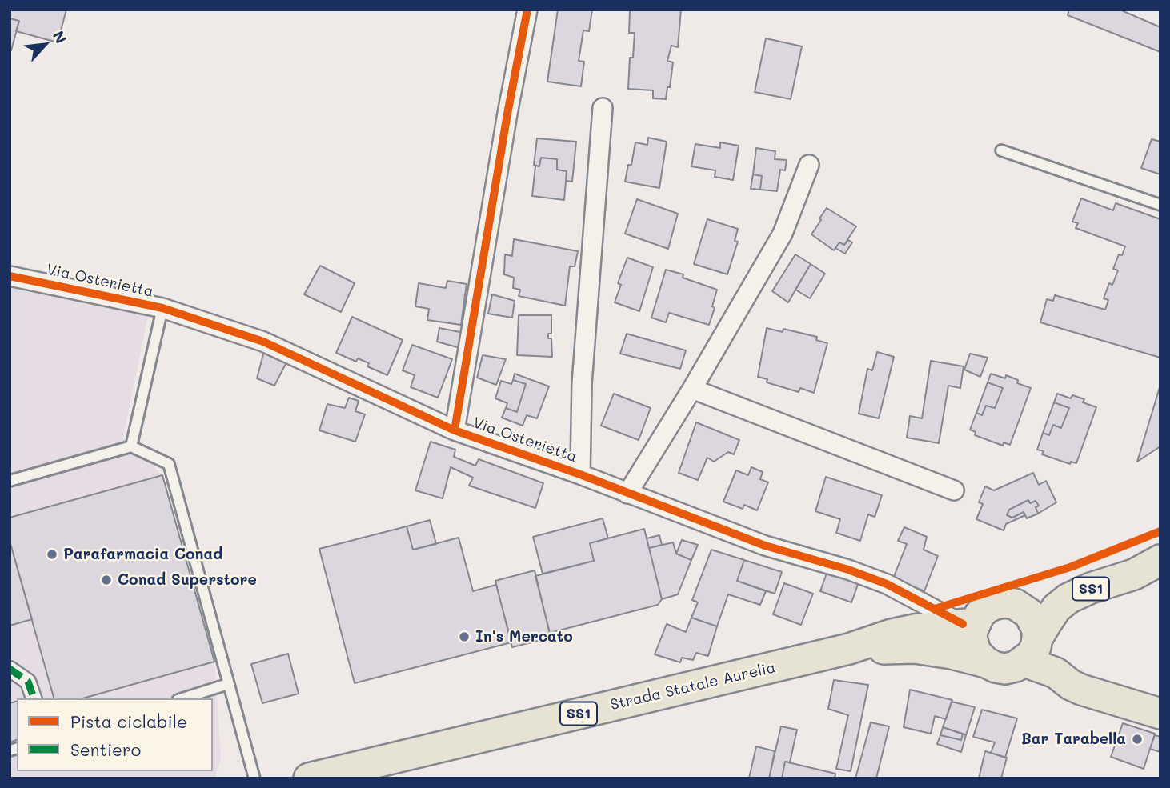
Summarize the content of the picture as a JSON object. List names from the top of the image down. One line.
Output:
{"streets":{"main road":["SS1","Strada Statale Aurelia"],"street":["Via Osterietta"]},"crossings":[["Via Osterietta","SS1"]],"places":["Parafarmacia Conad","Conad Superstore","In's Mercato","Bar Tarabella"],"legend":["Pista ciclabile","Sentiero"],"north":"top right"}
